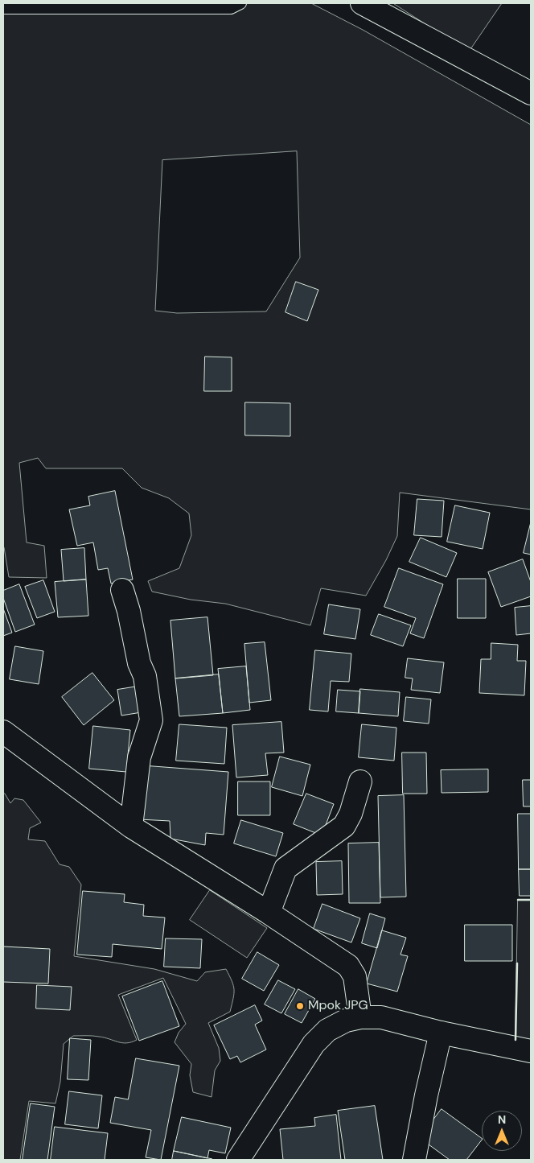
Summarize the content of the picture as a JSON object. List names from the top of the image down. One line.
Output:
{"places":["Mpok JPG"],"north":"top"}
